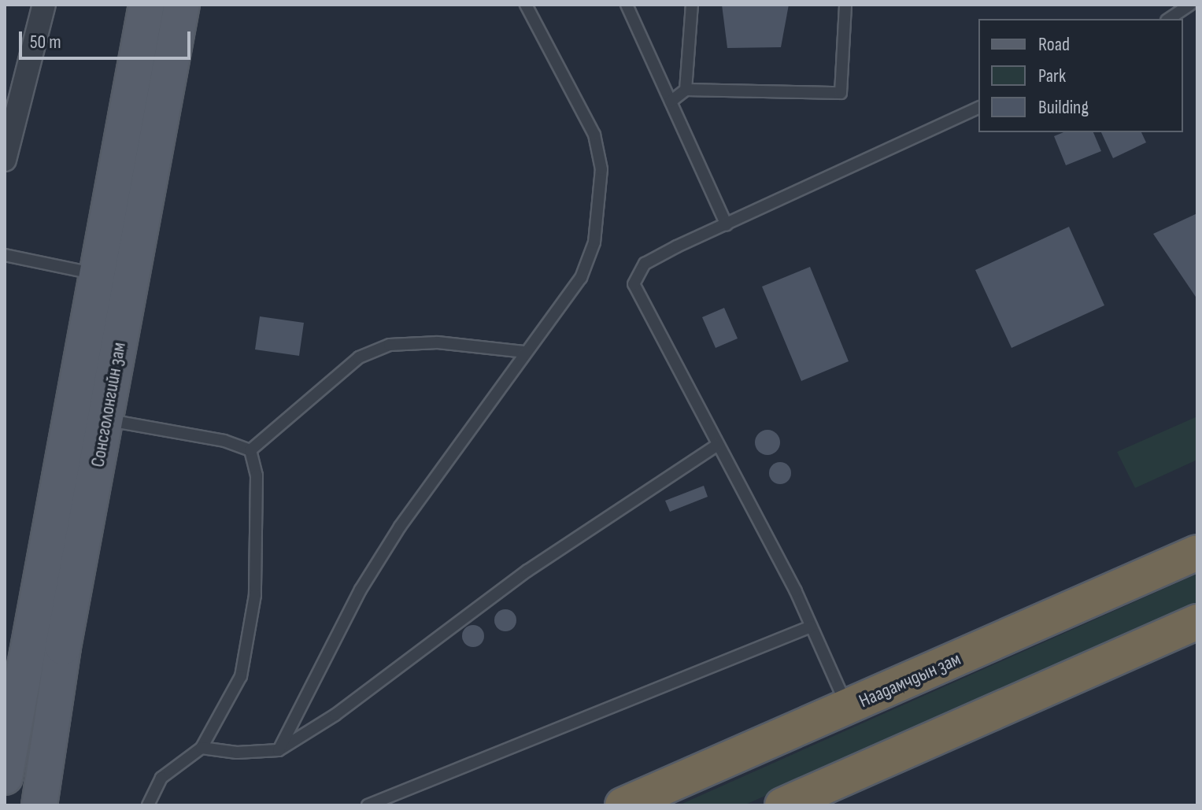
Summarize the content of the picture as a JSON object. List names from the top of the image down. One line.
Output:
{"streets":{"highway":["Наадамчдын зам"],"main road":["Сонсголонгийн зам"]},"legend":["Road","Park","Building"],"scale_bar":"50 m"}
